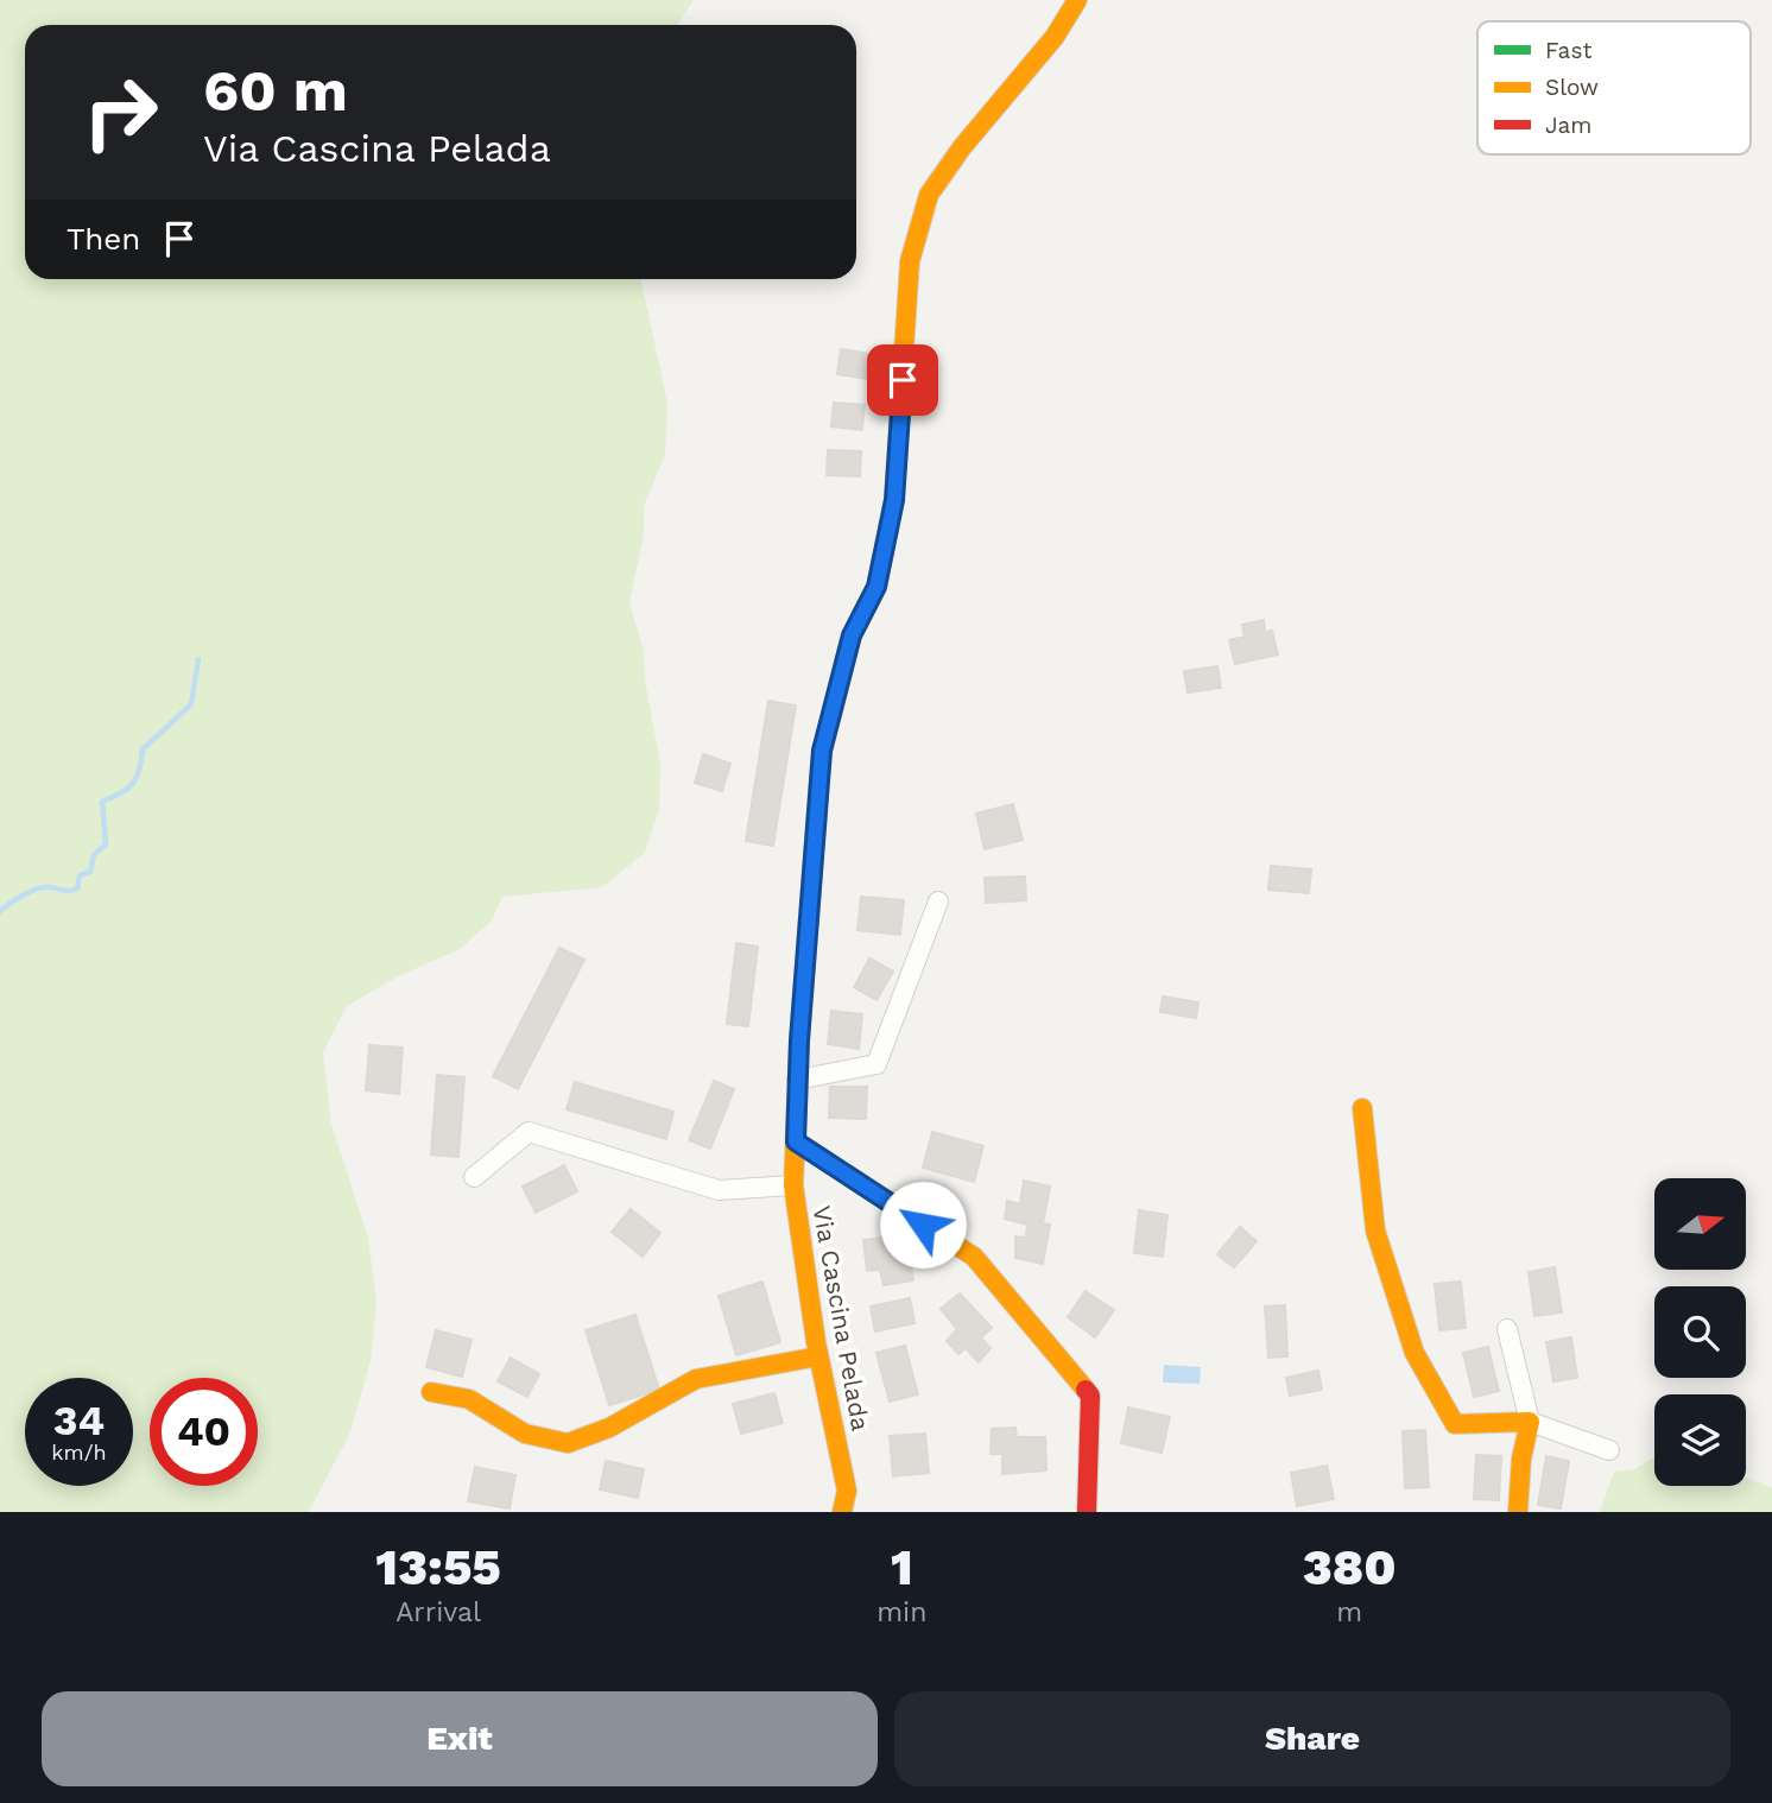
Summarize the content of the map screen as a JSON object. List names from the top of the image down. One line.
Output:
{"streets":{"street":["Via Cascina Pelada"]},"legend":["Fast","Slow","Jam"],"north":"right","page":{"turn":["60 m","Via Cascina Pelada"],"then":"Then","speed":"34 km/h","limit":"40","eta":["13:55","Arrival","1","min","380","m"],"buttons":["Exit","Share"]}}
